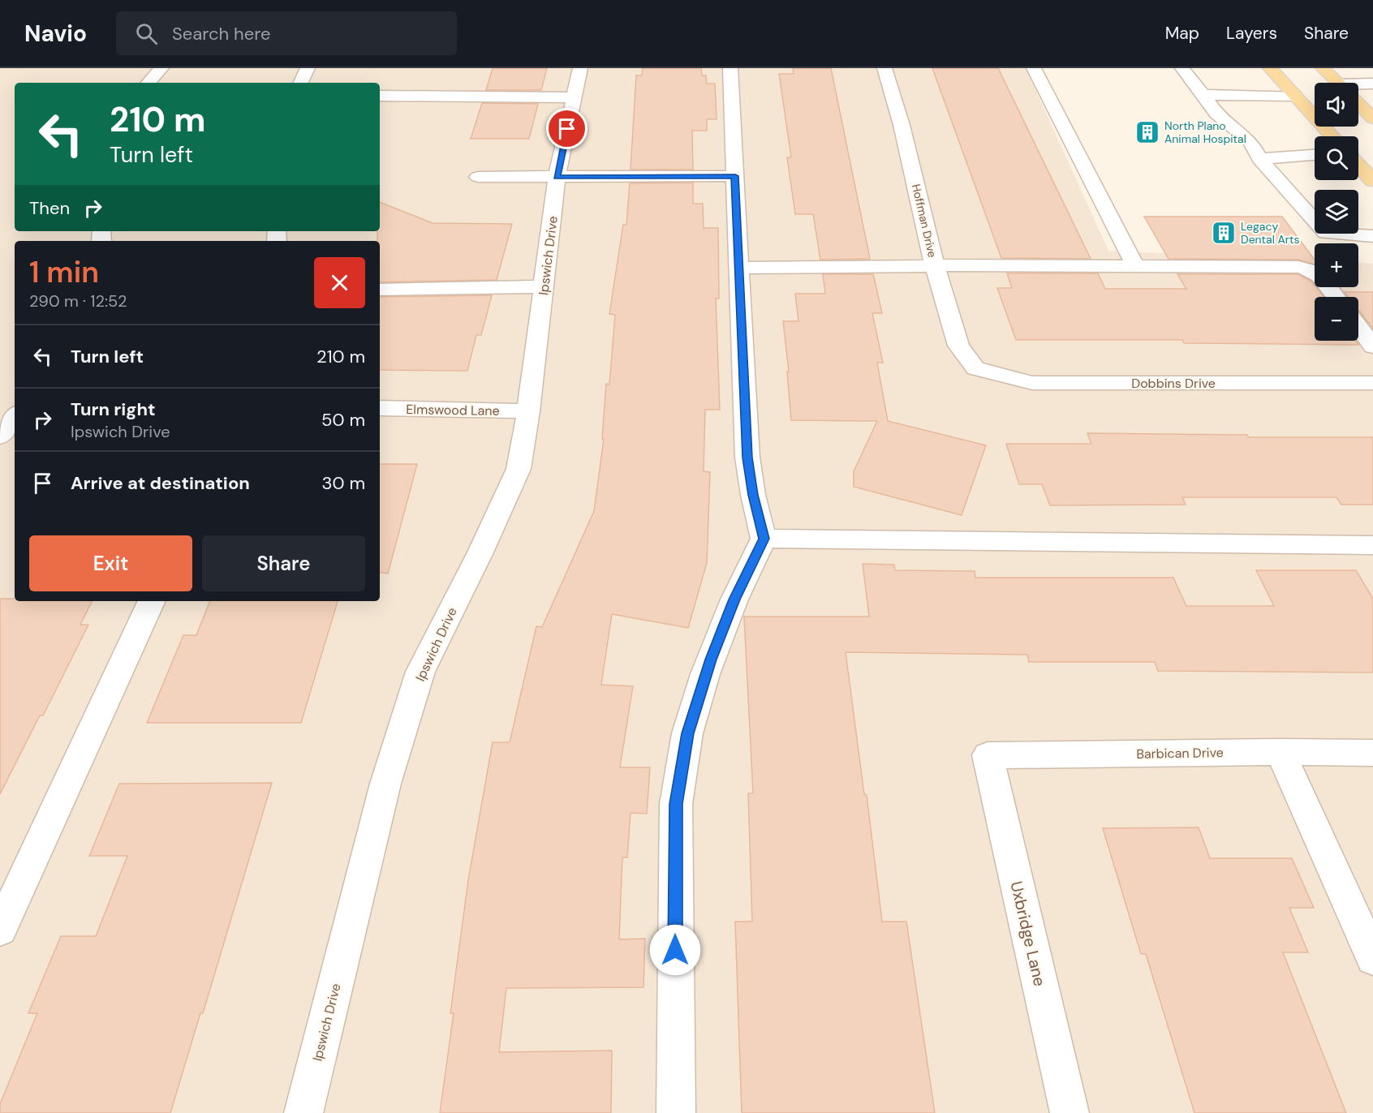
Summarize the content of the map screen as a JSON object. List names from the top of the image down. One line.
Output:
{"streets":{"street":["Hoffman Drive","Ipswich Drive","Dobbins Drive","Elmswood Lane","Barbican Drive","Uxbridge Lane"]},"crossings":[["Hoffman Drive","Dobbins Drive"],["Ipswich Drive","Elmswood Lane"],["Barbican Drive","Uxbridge Lane"]],"places":{"building":["North Plano Animal Hospital","Legacy Dental Arts"]},"page":{"header":"Navio","search":"Search here","nav":["Map","Layers","Share"],"map_buttons":["+","−"],"turn":["210 m","Turn left"],"then":"Then","heading":["1 min","290 m · 12:52"],"list":[{"name":"Turn left","value":"210 m"},{"name":"Turn right","note":"Ipswich Drive","value":"50 m"},{"name":"Arrive at destination","value":"30 m"}],"buttons":["Exit","Share"]}}
